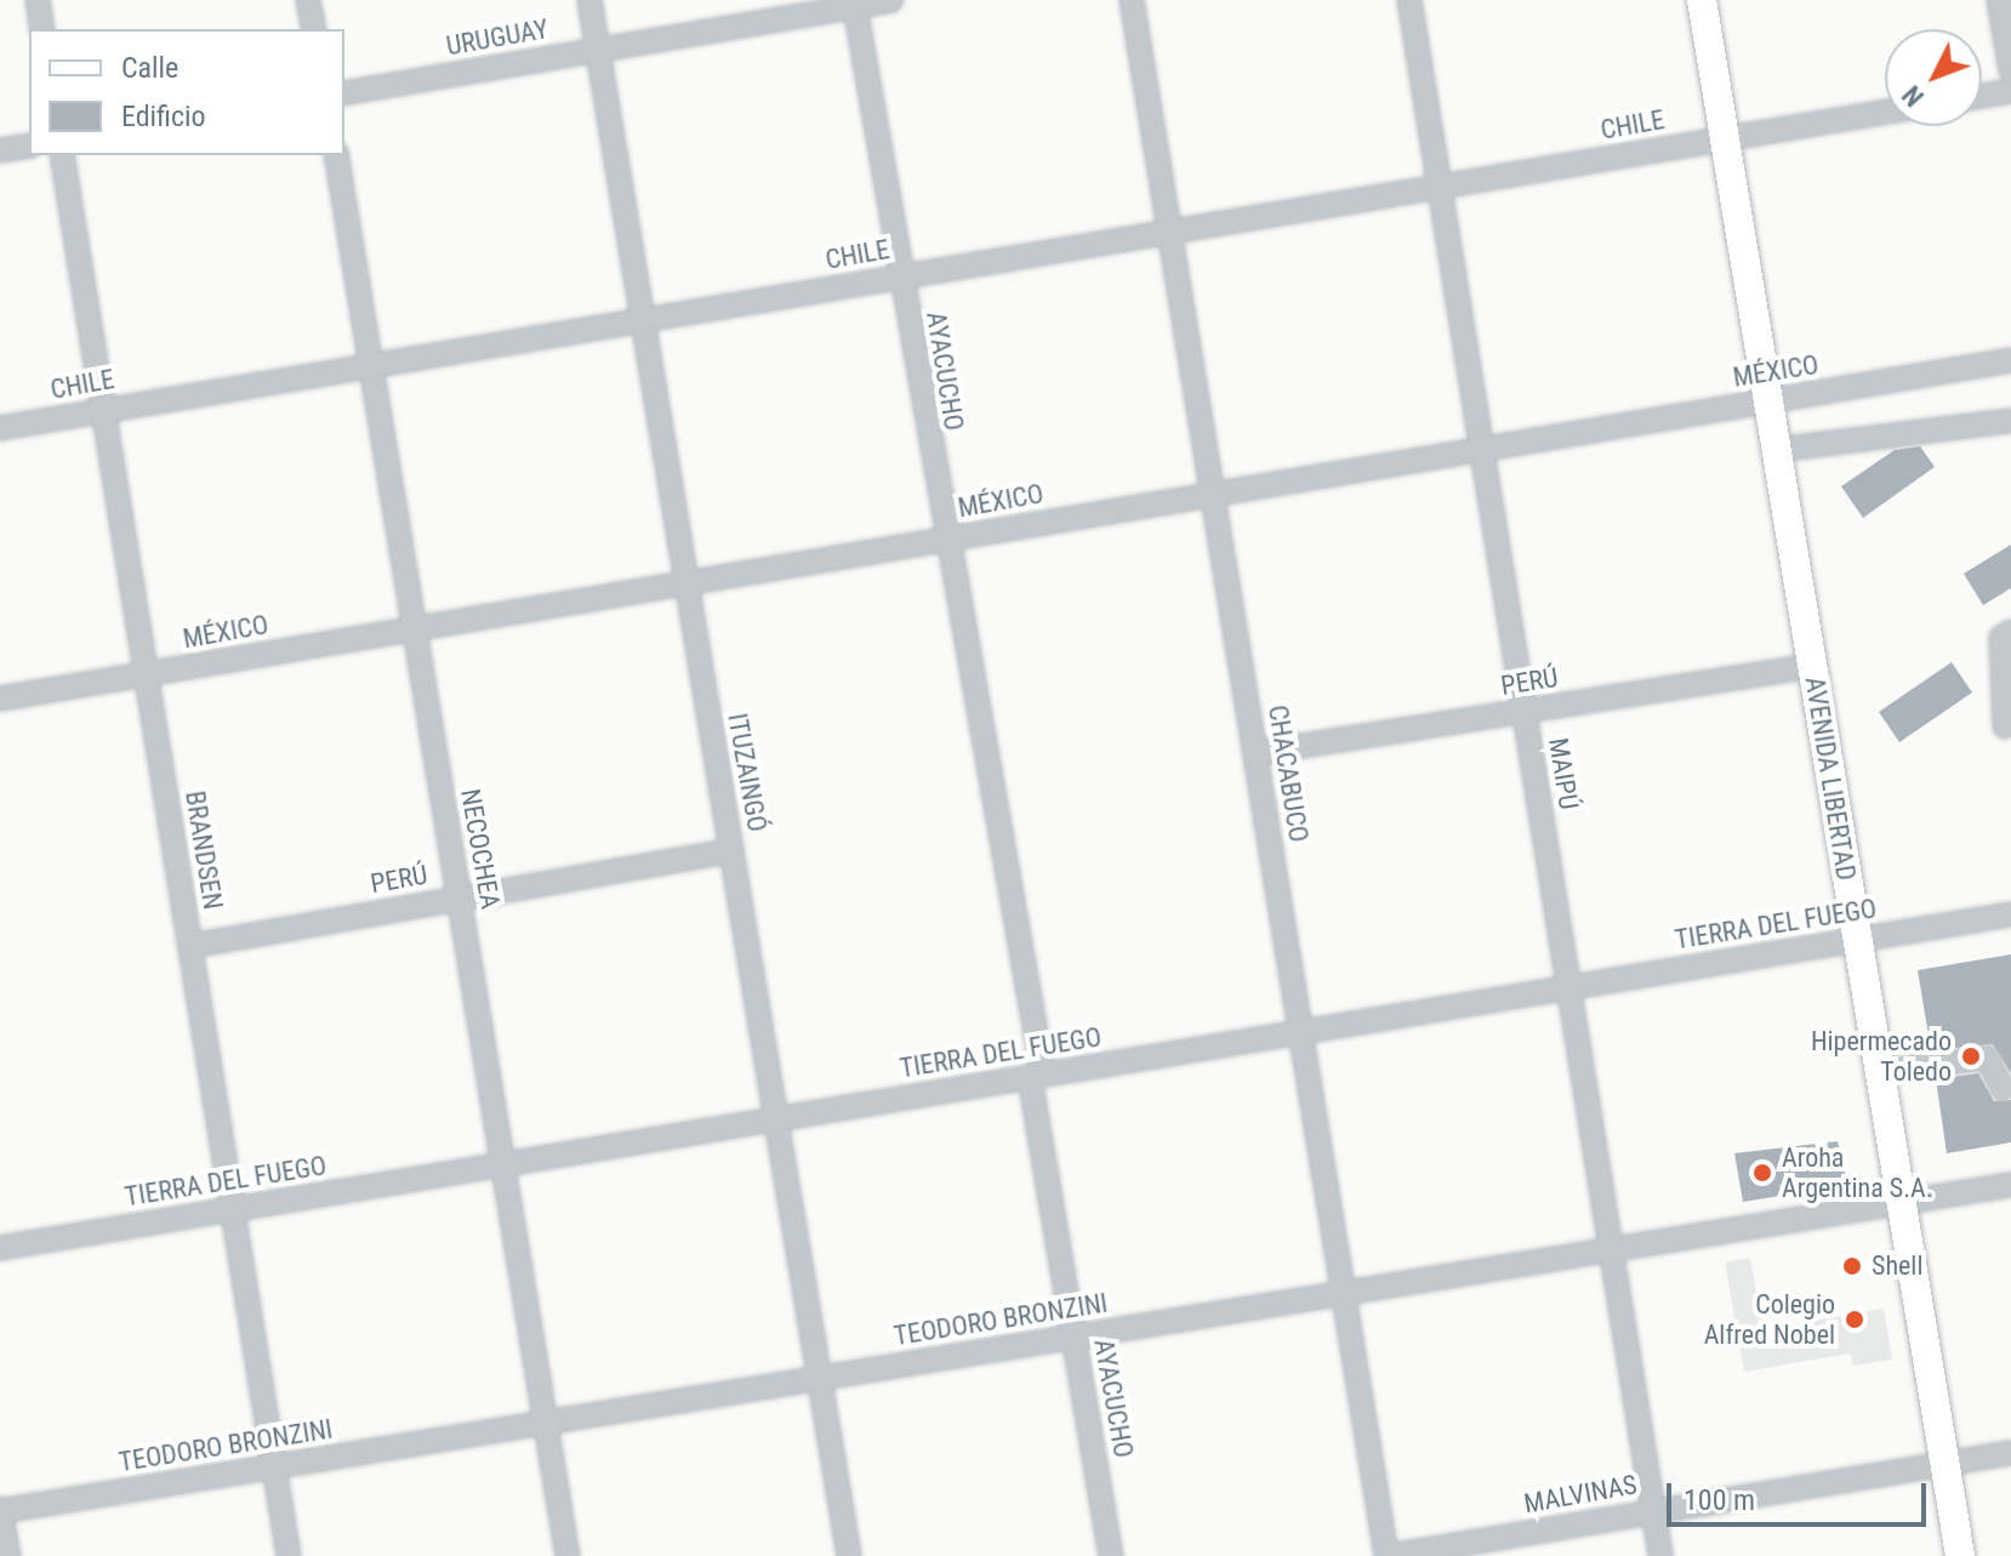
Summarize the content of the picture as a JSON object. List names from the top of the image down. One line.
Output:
{"streets":{"main road":["AVENIDA LIBERTAD"],"street":["URUGUAY","CHILE","AYACUCHO","MÉXICO","PERÚ","ITUZAINGÓ","CHACABUCO","MAIPÚ","NECOCHEA","BRANDSEN","TIERRA DEL FUEGO","TEODORO BRONZINI","MALVINAS"]},"crossings":[["URUGUAY","AYACUCHO"],["URUGUAY","ITUZAINGÓ"],["CHILE","AYACUCHO"],["CHILE","ITUZAINGÓ"],["CHILE","CHACABUCO"],["CHILE","MAIPÚ"],["CHILE","AVENIDA LIBERTAD"],["CHILE","NECOCHEA"],["CHILE","BRANDSEN"],["AYACUCHO","MÉXICO"],["AYACUCHO","TIERRA DEL FUEGO"],["AYACUCHO","TEODORO BRONZINI"],["MÉXICO","ITUZAINGÓ"],["MÉXICO","CHACABUCO"],["MÉXICO","MAIPÚ"],["MÉXICO","AVENIDA LIBERTAD"],["MÉXICO","NECOCHEA"],["MÉXICO","BRANDSEN"],["PERÚ","ITUZAINGÓ"],["PERÚ","CHACABUCO"],["PERÚ","MAIPÚ"],["PERÚ","AVENIDA LIBERTAD"],["PERÚ","NECOCHEA"],["PERÚ","BRANDSEN"],["ITUZAINGÓ","TIERRA DEL FUEGO"],["ITUZAINGÓ","TEODORO BRONZINI"],["CHACABUCO","TIERRA DEL FUEGO"],["CHACABUCO","TEODORO BRONZINI"],["CHACABUCO","MALVINAS"],["MAIPÚ","TIERRA DEL FUEGO"],["MAIPÚ","TEODORO BRONZINI"],["MAIPÚ","MALVINAS"],["AVENIDA LIBERTAD","TIERRA DEL FUEGO"],["AVENIDA LIBERTAD","TEODORO BRONZINI"],["AVENIDA LIBERTAD","MALVINAS"],["NECOCHEA","TIERRA DEL FUEGO"],["NECOCHEA","TEODORO BRONZINI"],["BRANDSEN","TIERRA DEL FUEGO"],["BRANDSEN","TEODORO BRONZINI"]],"places":["Hipermecado Toledo","Aroha Argentina S.A.","Shell","Colegio Alfred Nobel"],"legend":["Calle","Edificio"],"scale_bar":"100 m","north":"bottom left"}
